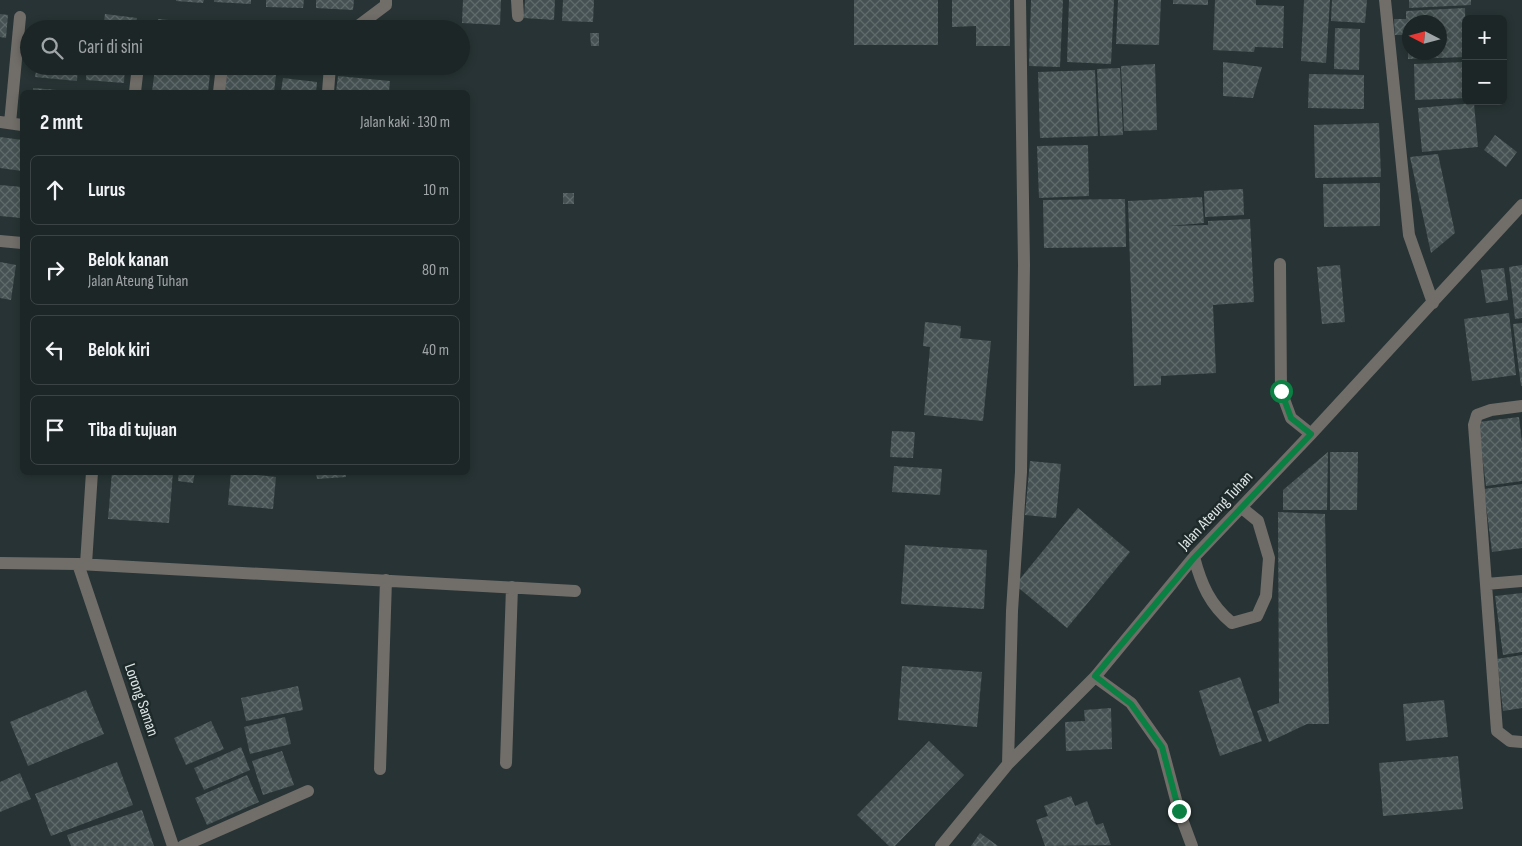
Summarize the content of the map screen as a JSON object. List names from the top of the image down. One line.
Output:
{"streets":{"street":["Jalan Ateung Tuhan","Lorong Saman"]},"north":"left","page":{"map_buttons":["+","−"],"search":"Cari di sini","heading":["2 mnt","Jalan kaki · 130 m"],"list":[["Lurus","10 m"],["Belok kanan","Jalan Ateung Tuhan","80 m"],["Belok kiri","40 m"],"Tiba di tujuan"]}}
